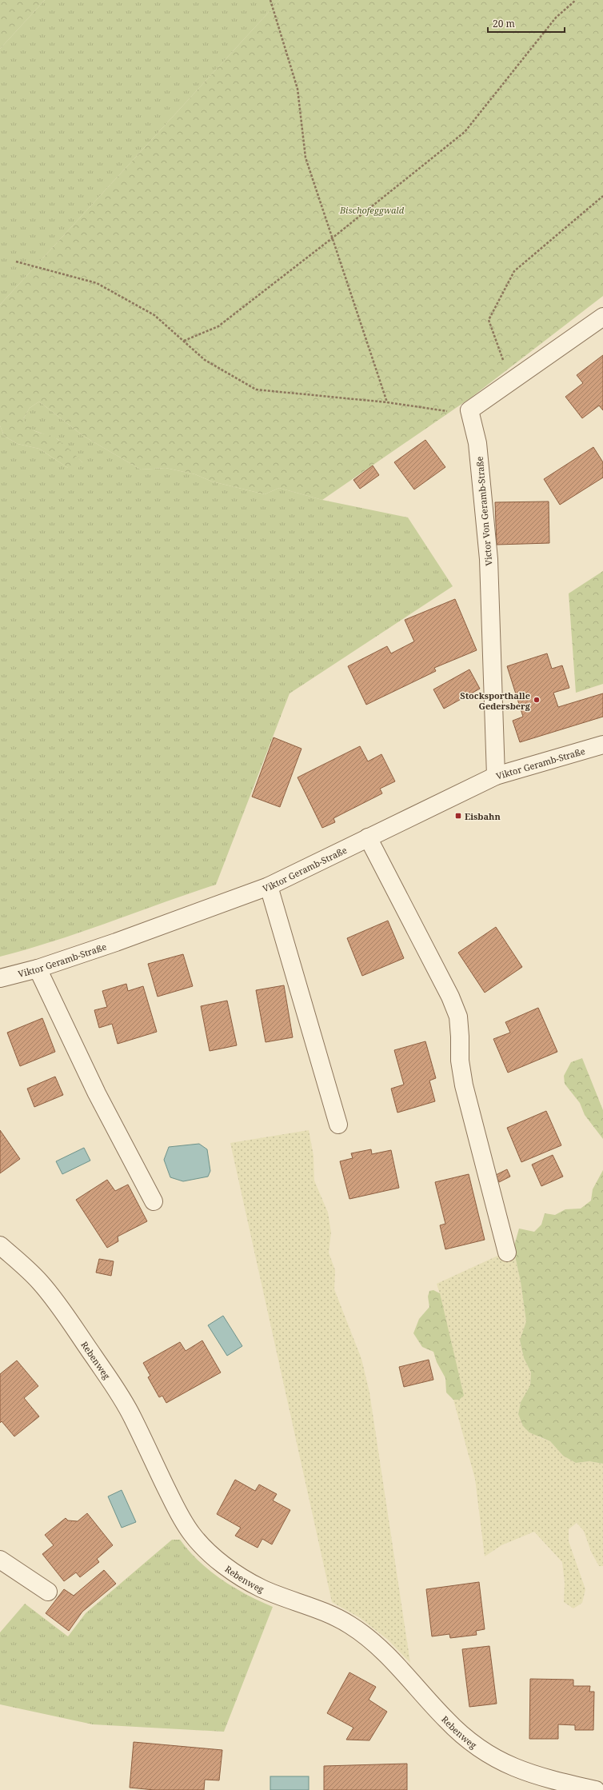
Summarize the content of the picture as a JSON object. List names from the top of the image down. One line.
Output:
{"streets":{"street":["Victor Von Geramb-Straße","Viktor Geramb-Straße","Rebenweg"]},"crossings":[["Victor Von Geramb-Straße","Viktor Geramb-Straße"]],"parks":["Bischofeggwald"],"places":{"other":["Stocksporthalle Gedersberg"],"transit":["Eisbahn"]},"scale_bar":"20 m"}
